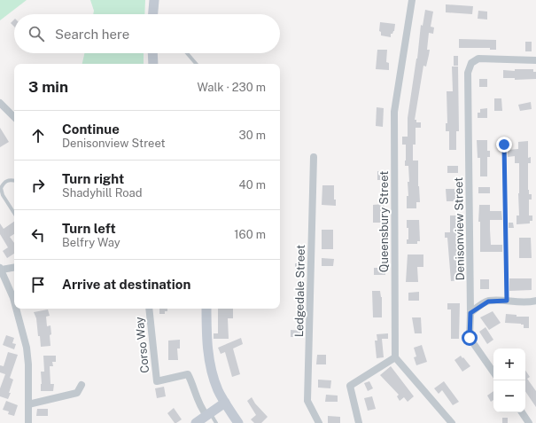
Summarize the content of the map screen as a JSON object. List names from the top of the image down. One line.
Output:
{"streets":{"street":["Queensbury Street","Denisonview Street","Ledgedale Street","Corso Way"]},"page":{"search":"Search here","heading":["3 min","Walk · 230 m"],"list":[["Continue","Denisonview Street","30 m"],["Turn right","Shadyhill Road","40 m"],["Turn left","Belfry Way","160 m"],"Arrive at destination"],"map_buttons":["+","−"]}}
